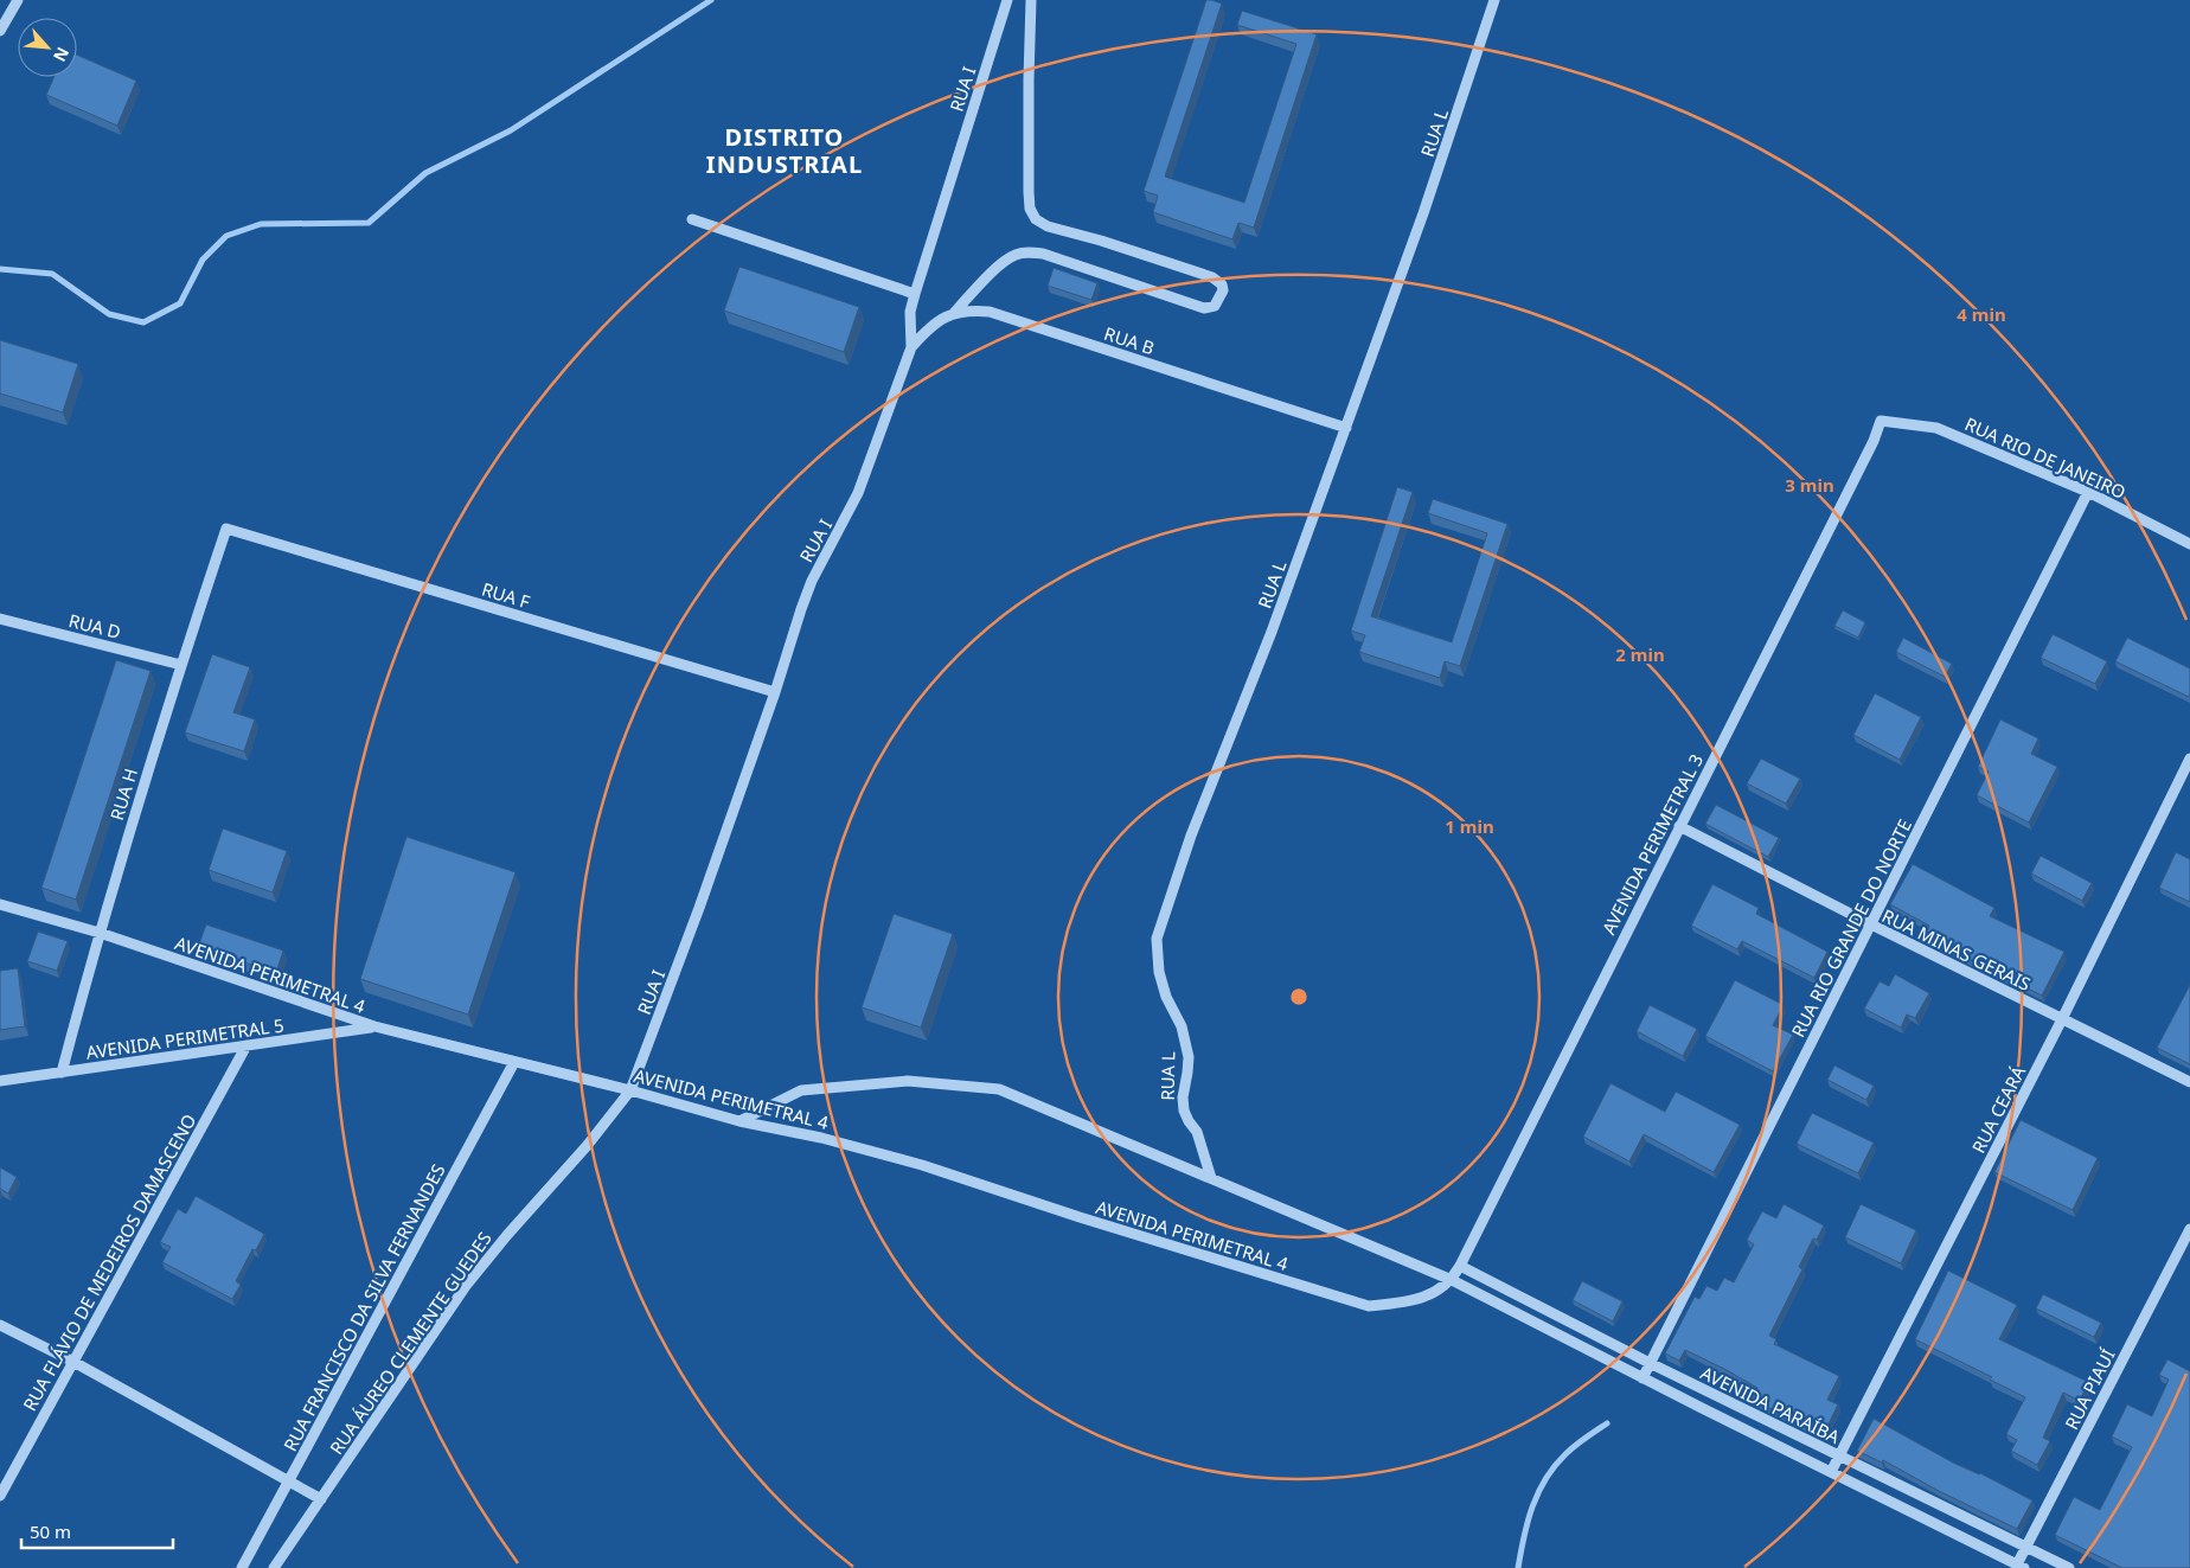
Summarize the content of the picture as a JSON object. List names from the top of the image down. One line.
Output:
{"streets":{"street":["RUA I","RUA L","RUA B","RUA RIO DE JANEIRO","RUA F","RUA D","RUA H","AVENIDA PERIMETRAL 3","RUA RIO GRANDE DO NORTE","RUA MINAS GERAIS","AVENIDA PERIMETRAL 4","AVENIDA PERIMETRAL 5","RUA CEARÁ","RUA FLÁVIO DE MEDEIROS DAMASCENO","RUA FRANCISCO DA SILVA FERNANDES","RUA ÁUREO CLEMENTE GUEDES","RUA PIAUÍ","AVENIDA PARAÍBA"]},"crossings":[["RUA I","RUA B"],["RUA I","RUA F"],["RUA I","AVENIDA PERIMETRAL 4"],["RUA I","RUA ÁUREO CLEMENTE GUEDES"],["RUA L","RUA B"],["RUA L","AVENIDA PARAÍBA"],["RUA RIO DE JANEIRO","AVENIDA PERIMETRAL 3"],["RUA RIO DE JANEIRO","RUA RIO GRANDE DO NORTE"],["RUA F","RUA H"],["RUA D","RUA H"],["RUA H","AVENIDA PERIMETRAL 4"],["RUA H","AVENIDA PERIMETRAL 5"],["AVENIDA PERIMETRAL 3","RUA MINAS GERAIS"],["AVENIDA PERIMETRAL 3","AVENIDA PERIMETRAL 4"],["AVENIDA PERIMETRAL 3","AVENIDA PARAÍBA"],["RUA RIO GRANDE DO NORTE","RUA MINAS GERAIS"],["RUA RIO GRANDE DO NORTE","AVENIDA PARAÍBA"],["RUA MINAS GERAIS","RUA CEARÁ"],["AVENIDA PERIMETRAL 4","AVENIDA PERIMETRAL 5"],["AVENIDA PERIMETRAL 4","RUA FRANCISCO DA SILVA FERNANDES"],["AVENIDA PERIMETRAL 4","RUA ÁUREO CLEMENTE GUEDES"],["AVENIDA PERIMETRAL 4","AVENIDA PARAÍBA"],["AVENIDA PERIMETRAL 5","RUA FLÁVIO DE MEDEIROS DAMASCENO"],["RUA CEARÁ","AVENIDA PARAÍBA"],["RUA PIAUÍ","AVENIDA PARAÍBA"]],"districts":["DISTRITO INDUSTRIAL"],"scale_bar":"50 m","north":"bottom right","rings":["4 min","3 min","2 min","1 min"]}
